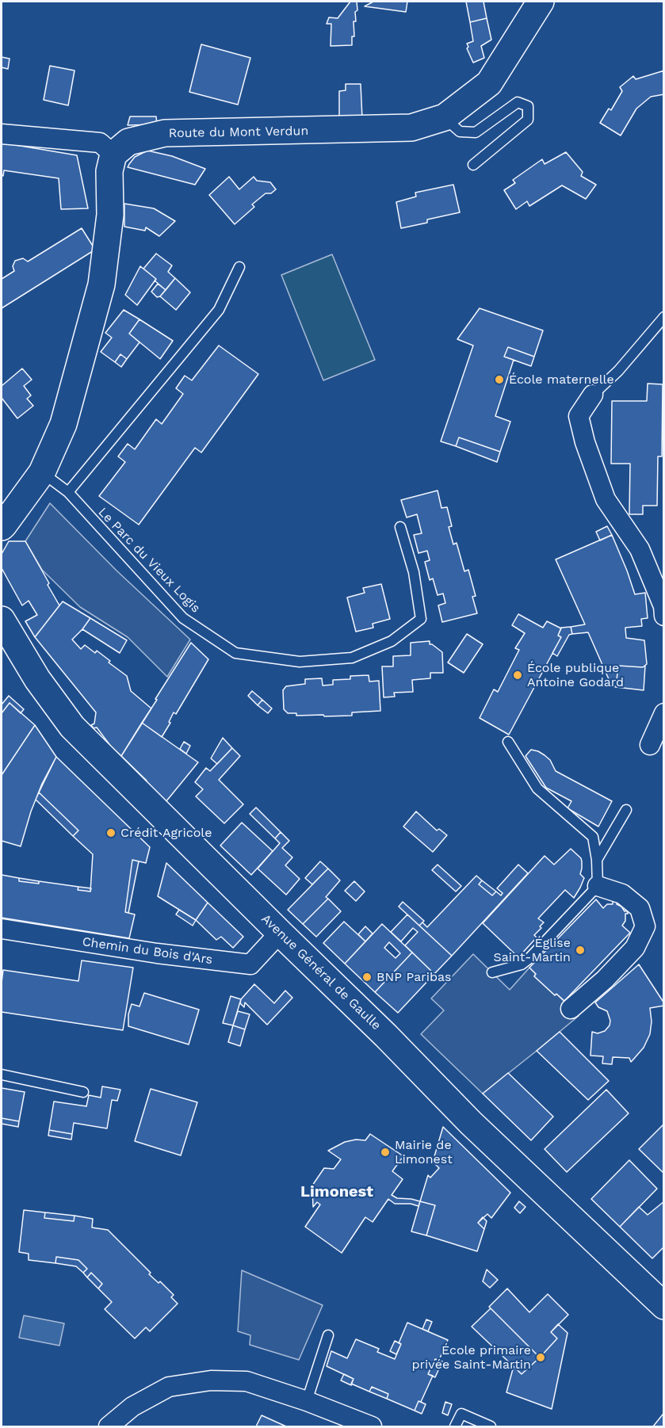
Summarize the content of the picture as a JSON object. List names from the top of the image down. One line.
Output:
{"streets":{"main road":["Route du Mont Verdun","Avenue Général de Gaulle"],"street":["Chemin du Bois d'Ars"],"lane":["Le Parc du Vieux Logis"]},"crossings":[["Chemin du Bois d'Ars","Avenue Général de Gaulle"]],"districts":["Limonest"],"places":["École maternelle","École publique Antoine Godard","Crédit Agricole","Église Saint-Martin","BNP Paribas","Mairie de Limonest","École primaire privée Saint-Martin"]}
